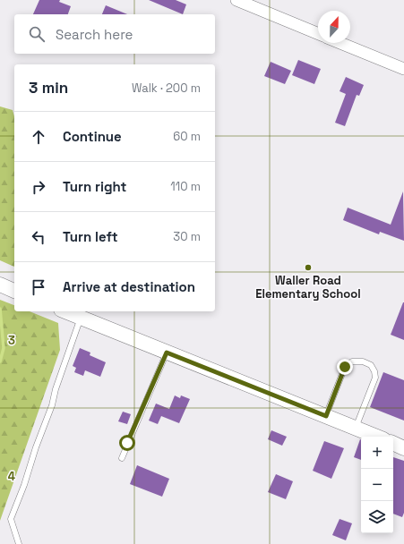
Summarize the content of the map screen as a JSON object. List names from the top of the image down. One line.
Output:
{"places":["Waller Road Elementary School"],"north":"top","page":{"search":"Search here","heading":["3 min","Walk · 200 m"],"list":[["Continue","60 m"],["Turn right","110 m"],["Turn left","30 m"],"Arrive at destination"],"map_buttons":["+","−"]},"grid":{"rows":["3","4"]}}
